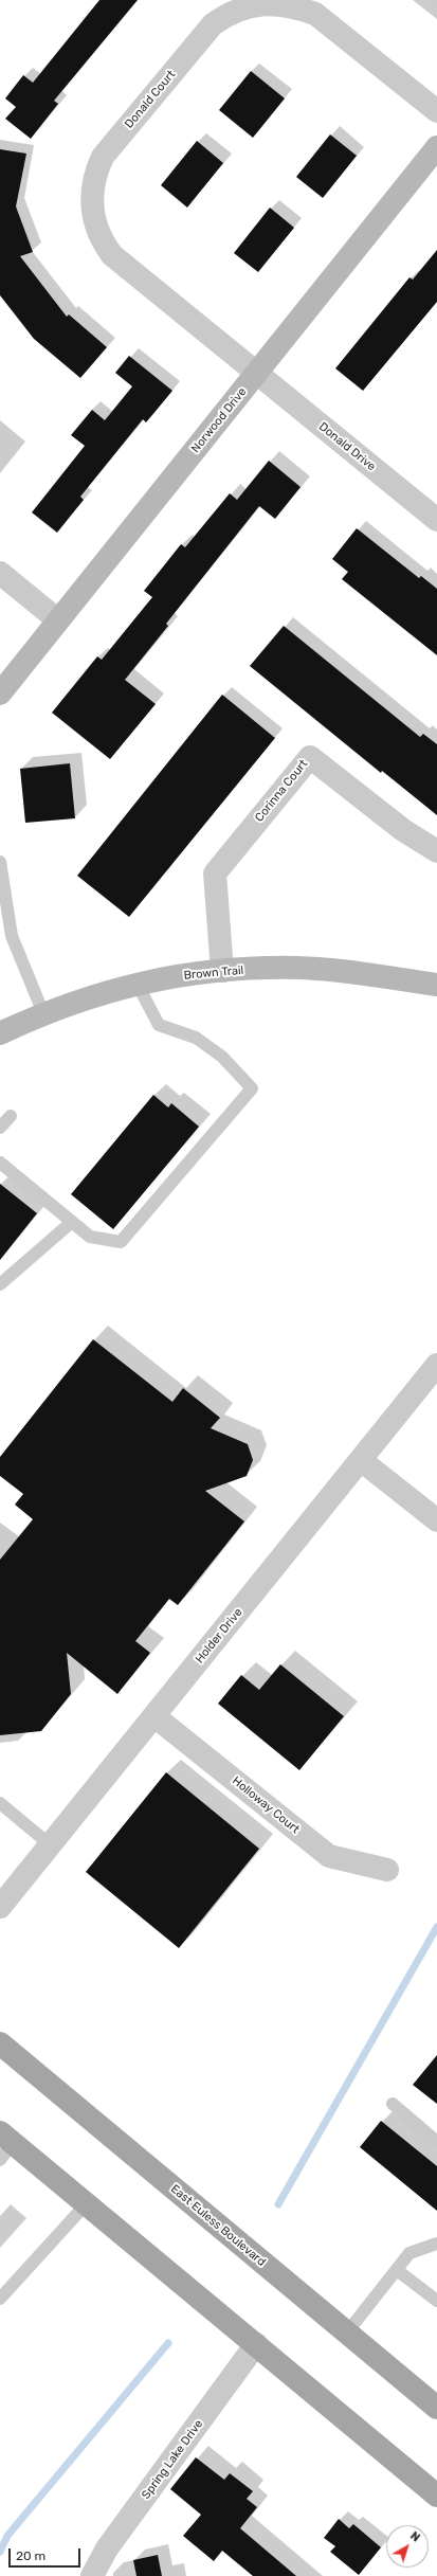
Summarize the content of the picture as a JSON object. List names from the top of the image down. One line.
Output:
{"streets":{"main road":["East Euless Boulevard"],"street":["Donald Court","Norwood Drive","Donald Drive","Corinna Court","Brown Trail","Holder Drive","Holloway Court","Spring Lake Drive"]},"crossings":[["Donald Court","Norwood Drive"],["Donald Court","Donald Drive"],["Norwood Drive","Donald Drive"],["Corinna Court","Brown Trail"],["Holder Drive","Holloway Court"]],"scale_bar":"20 m","north":"top right"}
